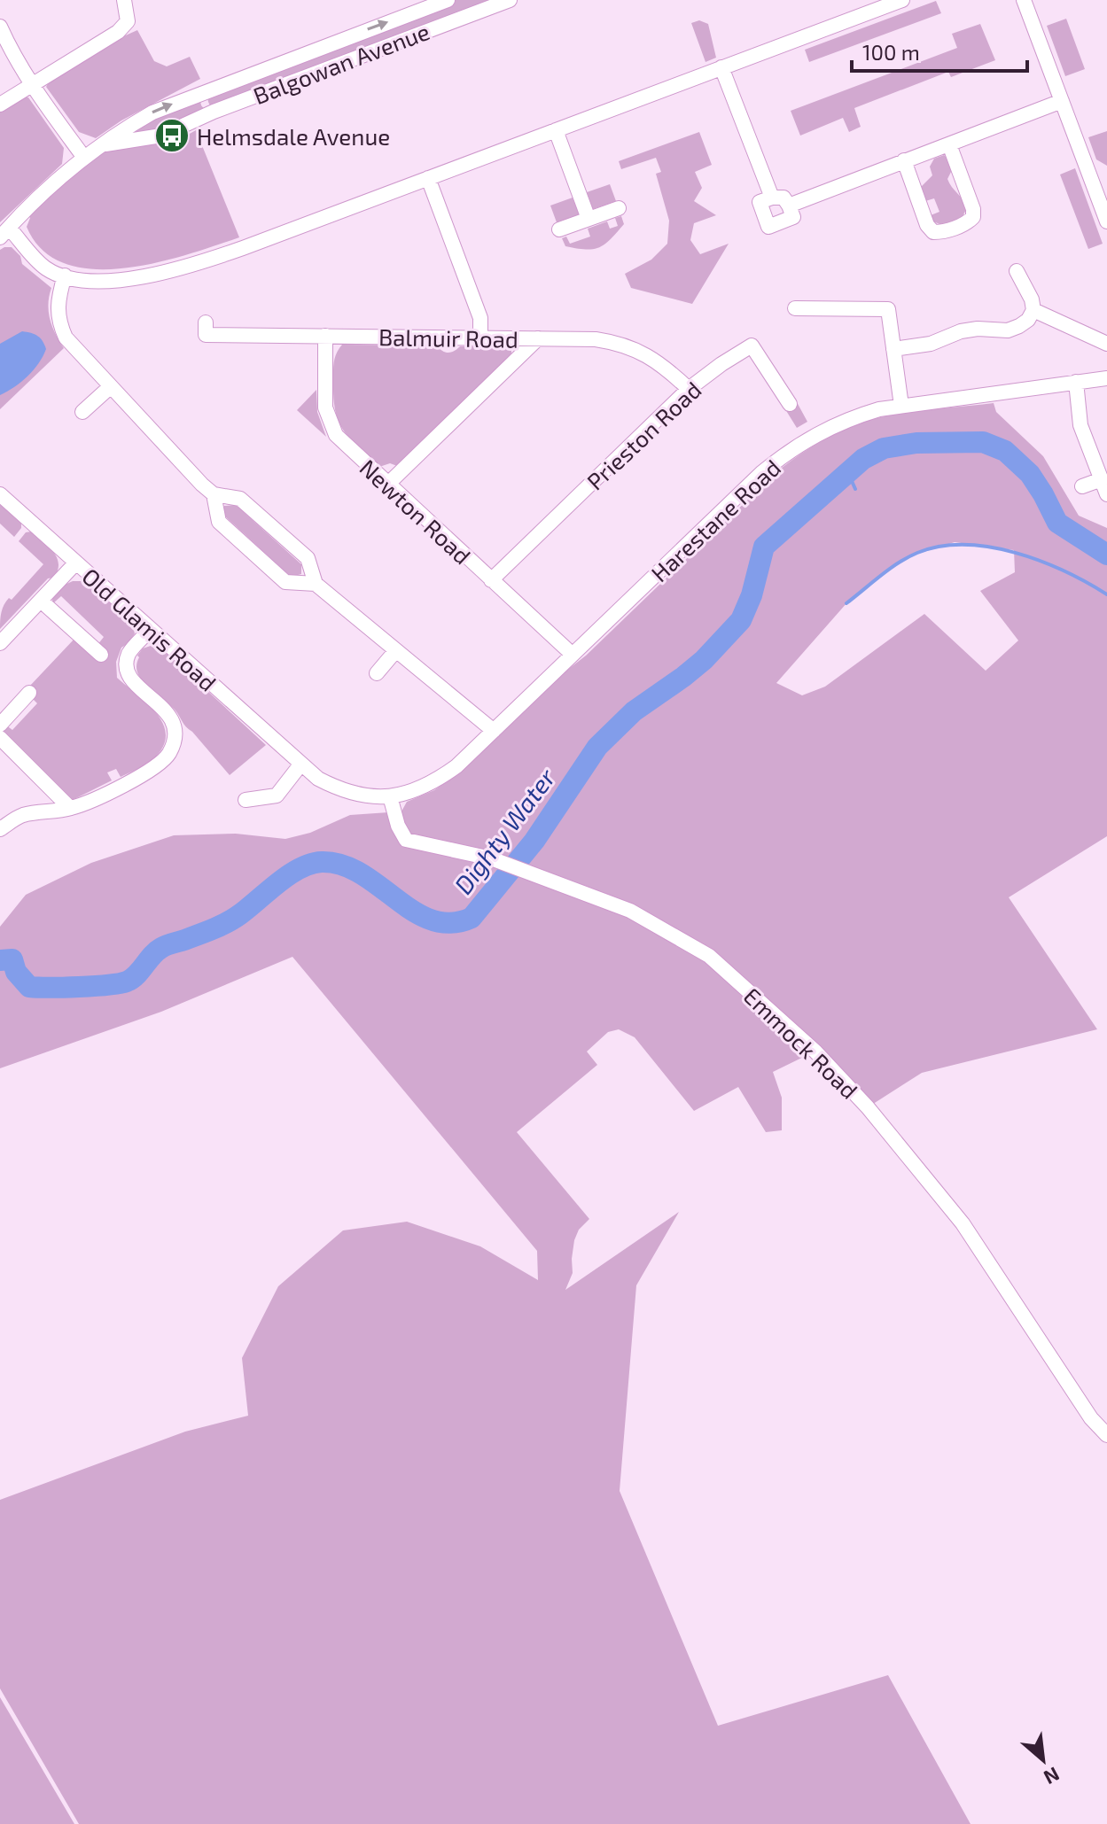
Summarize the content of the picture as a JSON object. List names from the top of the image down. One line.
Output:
{"streets":{"street":["Balgowan Avenue","Balmuir Road","Prieston Road","Newton Road","Harestane Road","Old Glamis Road","Emmock Road"]},"crossings":[["Balmuir Road","Prieston Road"],["Balmuir Road","Newton Road"],["Prieston Road","Newton Road"],["Newton Road","Harestane Road"],["Harestane Road","Old Glamis Road"],["Harestane Road","Emmock Road"],["Old Glamis Road","Emmock Road"]],"water":["Dighty Water"],"places":{"bus stop":["Helmsdale Avenue"]},"scale_bar":"100 m","north":"bottom right"}
